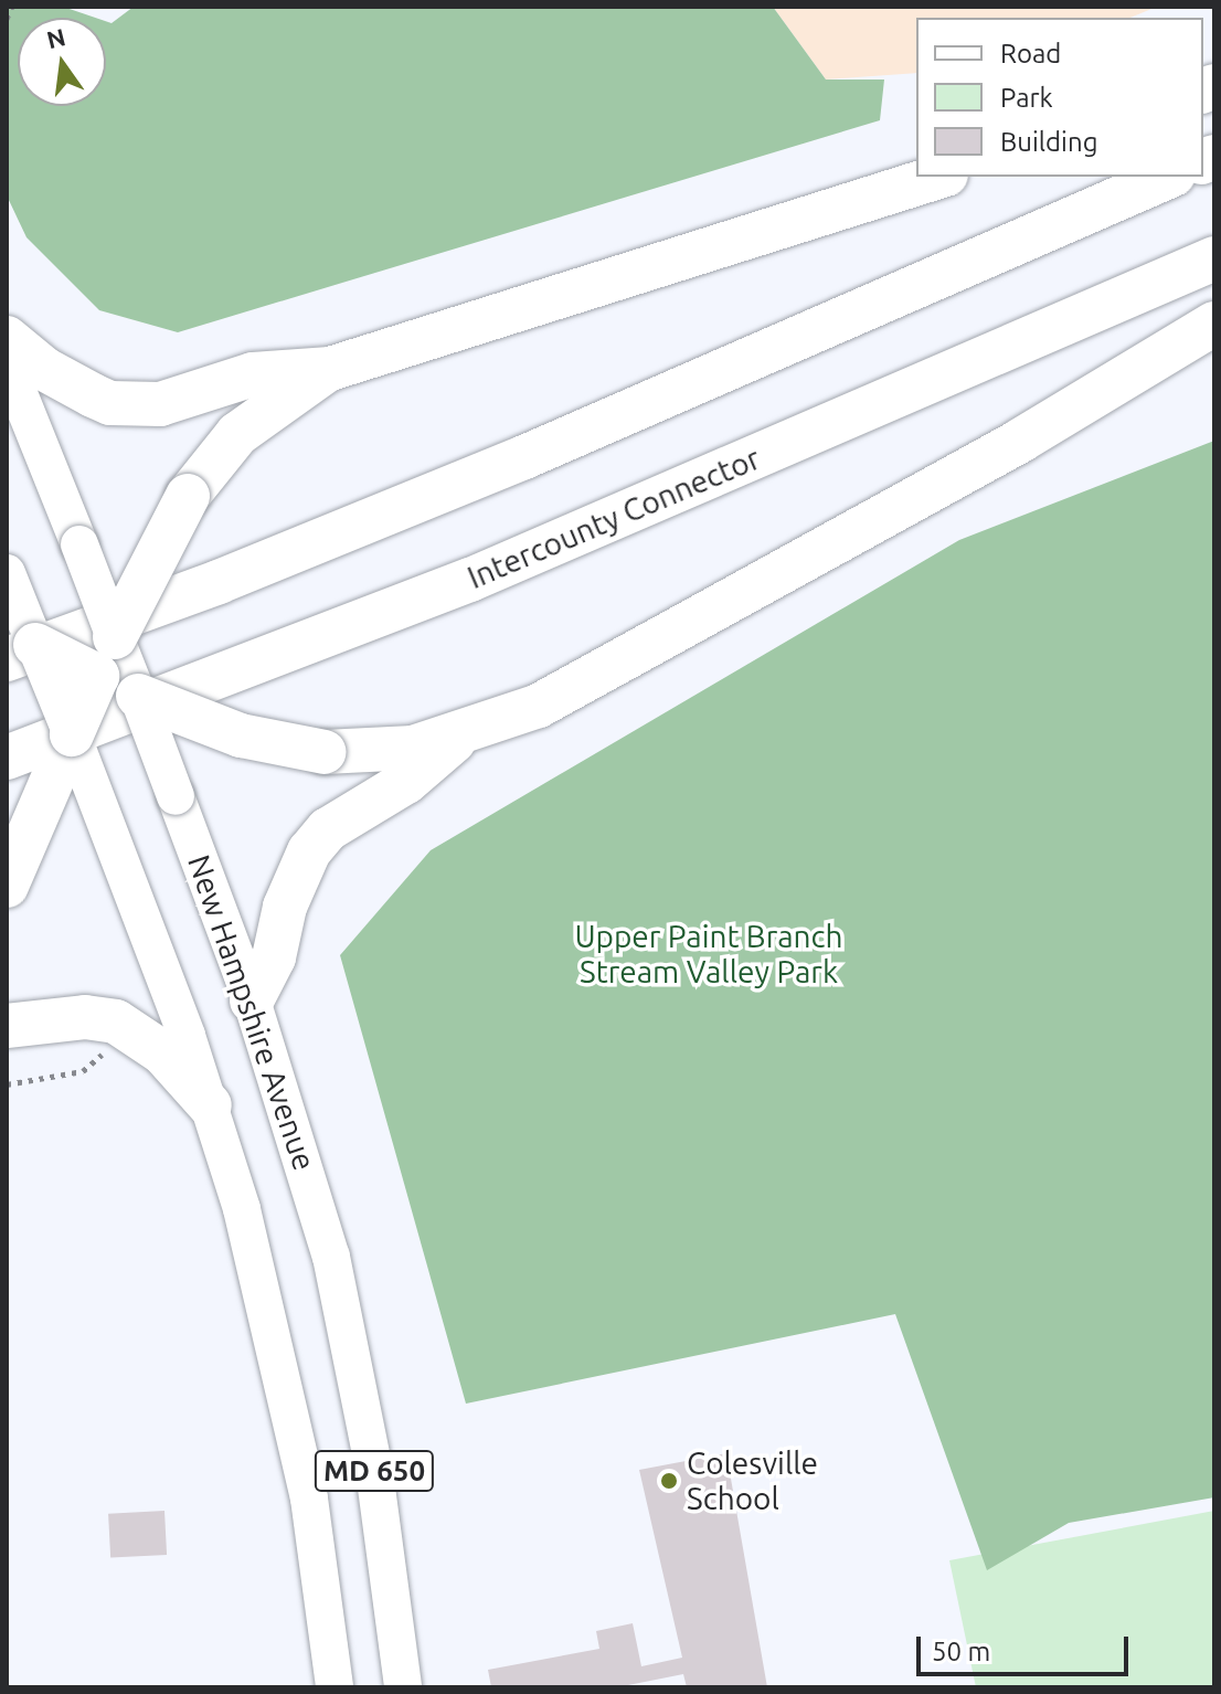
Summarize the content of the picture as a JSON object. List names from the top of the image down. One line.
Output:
{"streets":{"highway":["Intercounty Connector"],"main road":["New Hampshire Avenue","MD 650"]},"parks":["Upper Paint Branch Stream Valley Park"],"places":["Colesville School"],"legend":["Road","Park","Building"],"scale_bar":"50 m","north":"top"}
